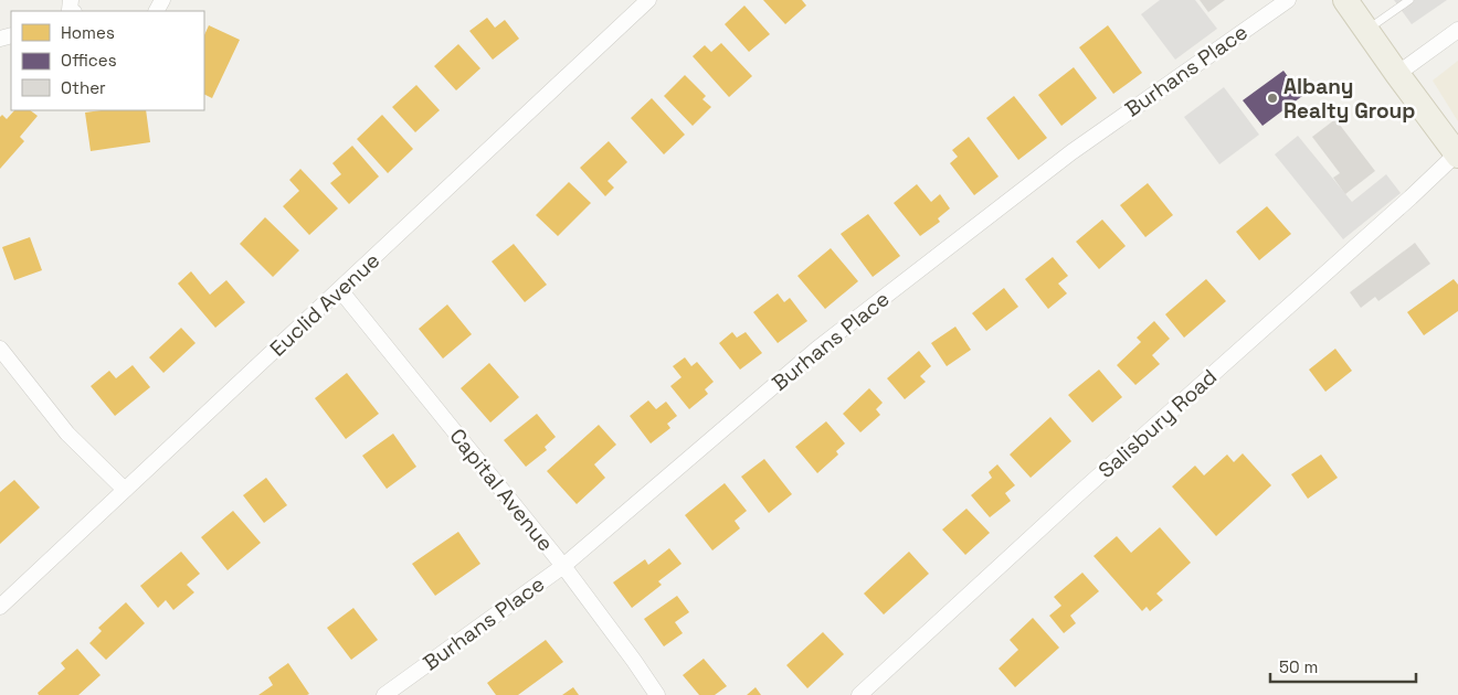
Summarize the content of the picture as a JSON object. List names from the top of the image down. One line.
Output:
{"streets":{"street":["Burhans Place","Euclid Avenue","Salisbury Road","Capital Avenue"]},"crossings":[["Burhans Place","Capital Avenue"],["Euclid Avenue","Capital Avenue"]],"places":["Albany Realty Group"],"legend":["Homes","Offices","Other"],"scale_bar":"50 m"}
